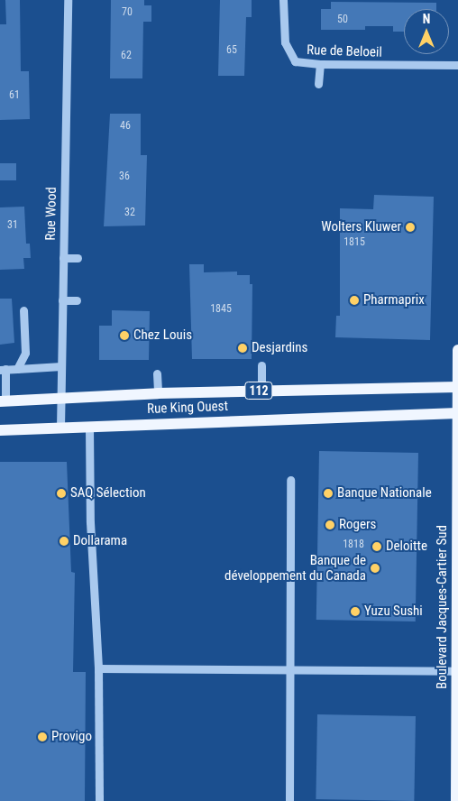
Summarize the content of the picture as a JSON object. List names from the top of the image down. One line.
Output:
{"streets":{"main road":["112","Rue King Ouest","Boulevard Jacques-Cartier Sud"],"street":["Rue de Beloeil","Rue Wood"]},"crossings":[["Rue Wood","Rue King Ouest"],["Rue King Ouest","Boulevard Jacques-Cartier Sud"]],"places":["Wolters Kluwer","Pharmaprix","Chez Louis","Desjardins","SAQ Sélection","Banque Nationale","Rogers","Dollarama","Deloitte","Banque de développement du Canada","Yuzu Sushi","Provigo"],"house_numbers":["70","50","65","62","61","46","36","32","31","1815","1845","1818"],"north":"top"}
